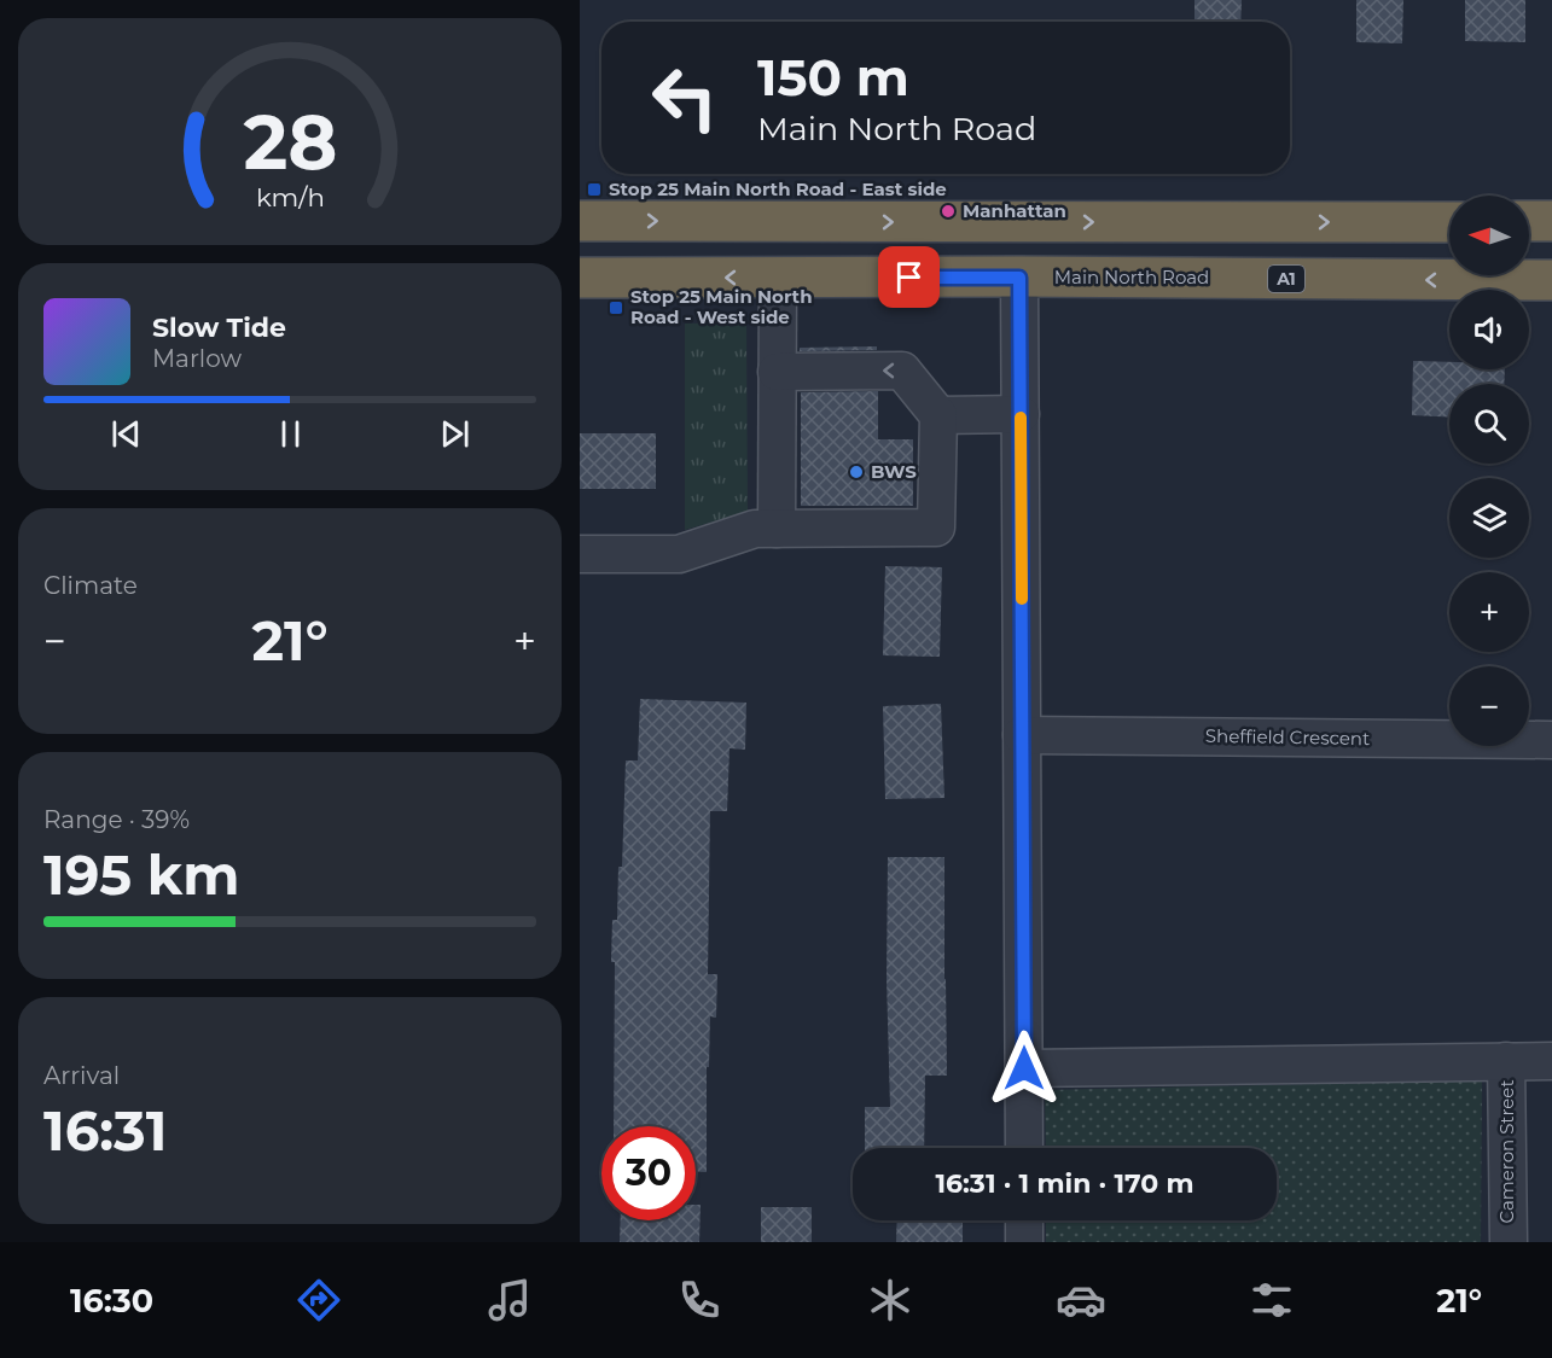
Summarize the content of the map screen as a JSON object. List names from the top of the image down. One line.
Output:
{"streets":{"highway":["Main North Road","A1"],"street":["Sheffield Crescent","Cameron Street"]},"places":{"transit":["Stop 25 Main North Road - East side","Stop 25 Main North Road - West side"],"other":["Manhattan","BWS"]},"north":"left","page":{"turn":["150 m","Main North Road"],"map_buttons":["+","−"],"song":["Slow Tide","Marlow"],"tile":["Climate",["Range · 39%","195 km"],["Arrival","16:31"]],"heat":["−","21°","+"],"limit":"30","trip":"16:31 · 1 min · 170 m","tabs":["16:30","21°"],"gauge":["28","km/h"]}}
